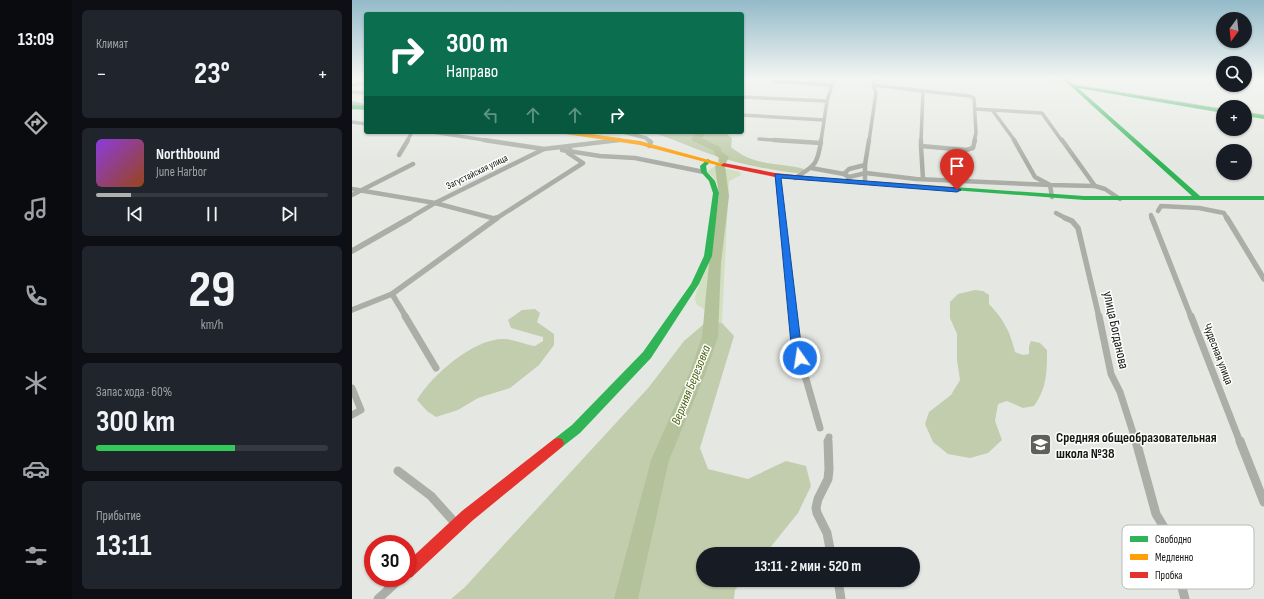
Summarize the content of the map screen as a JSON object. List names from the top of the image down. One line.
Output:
{"streets":{"street":["Загустайская улица","улица Богданова","Чудесная улица"]},"water":["Верхняя Березовка"],"places":{"school or university":["Средняя общеобразовательная школа №38"]},"legend":["Свободно","Медленно","Пробка"],"north":"bottom","page":{"tabs":"13:09","tile":["Климат",["29","km/h"],["Запас хода · 60%","300 km"],["Прибытие","13:11"]],"map_buttons":["+","−"],"turn":["300 m","Направо"],"heat":["−","23°","+"],"song":["Northbound","June Harbor"],"limit":"30","trip":"13:11 · 2 мин · 520 m"}}
